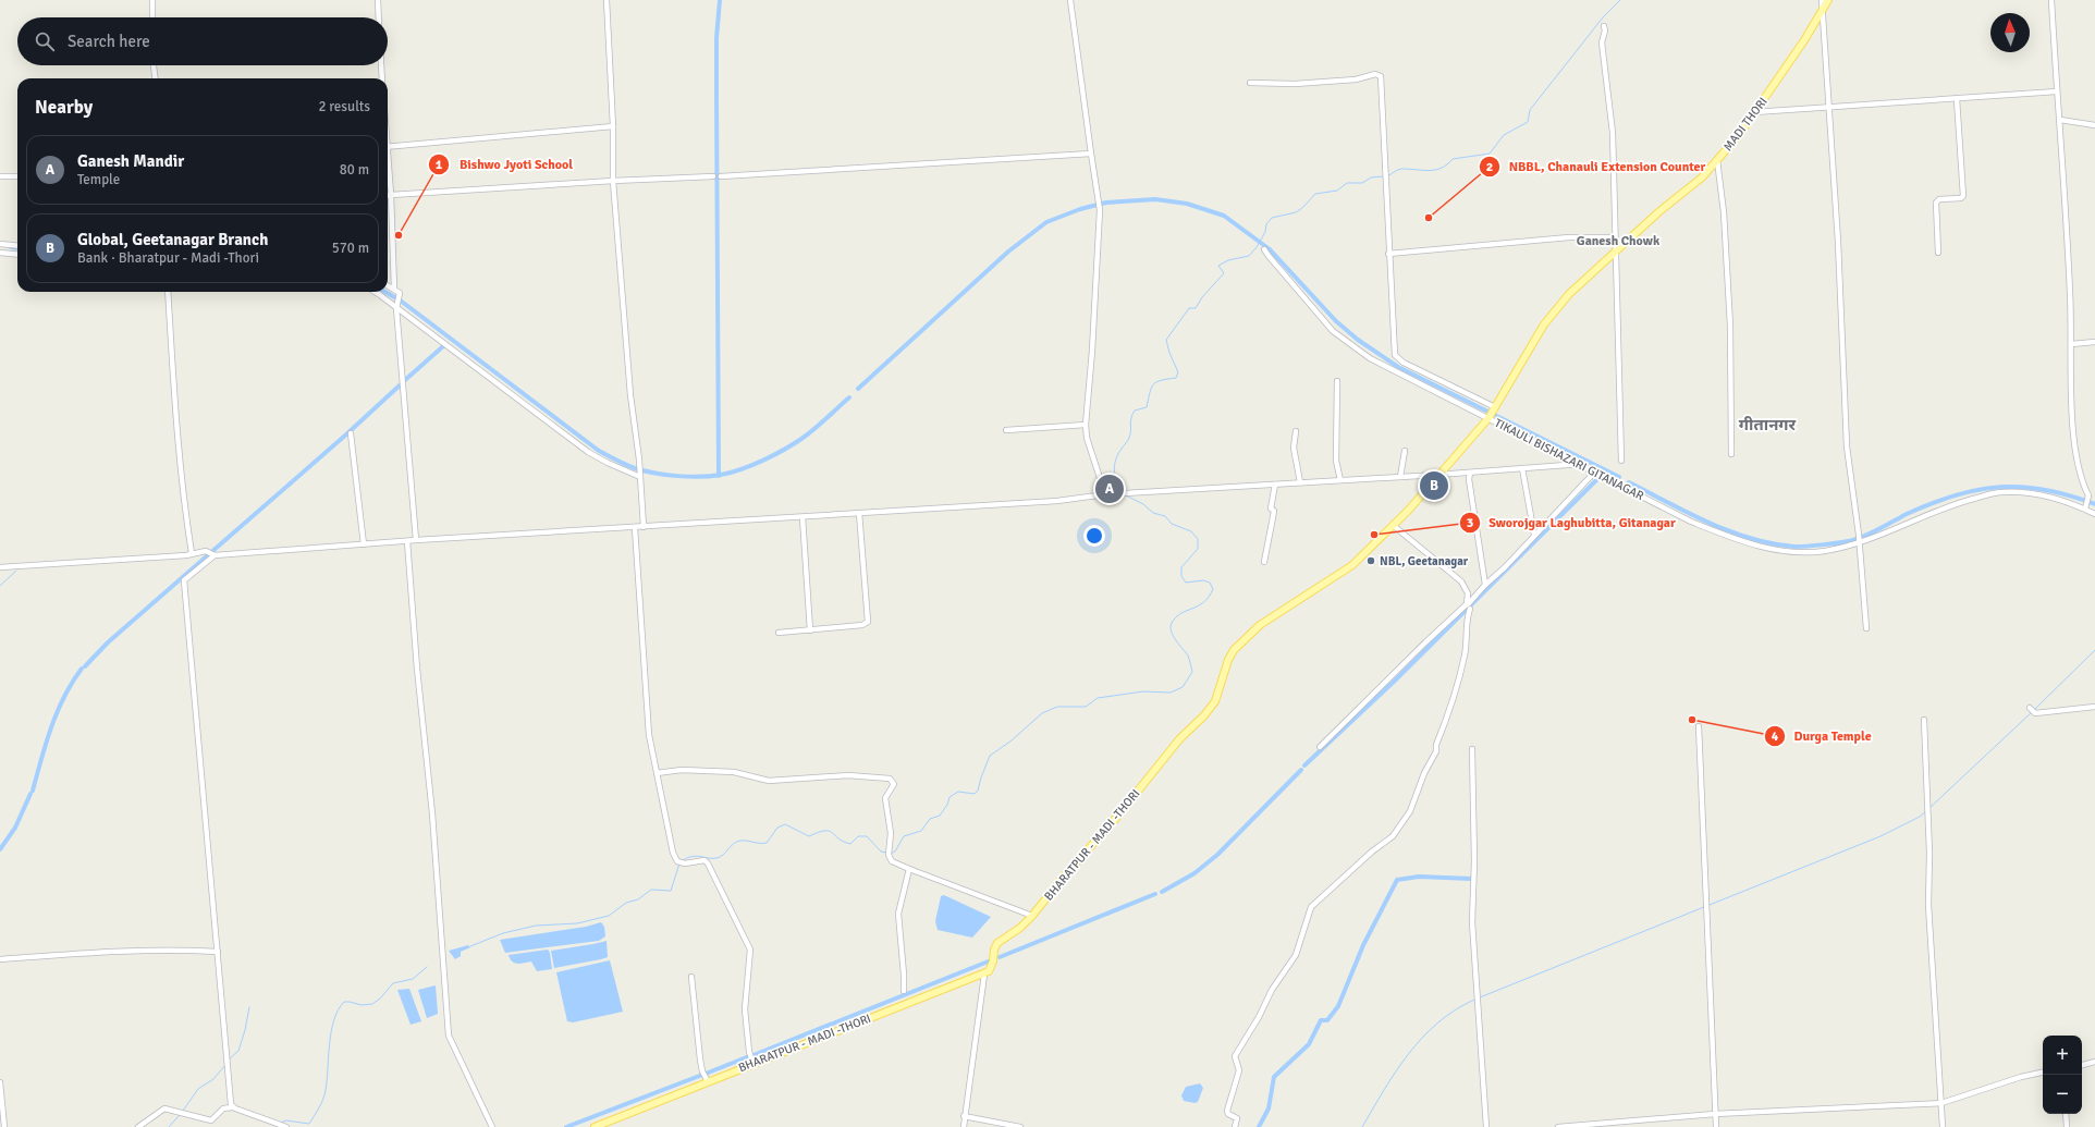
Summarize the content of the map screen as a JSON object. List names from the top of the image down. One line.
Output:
{"streets":{"main road":["MADI THORI","BHARATPUR - MADI -THORI"],"street":["TIKAULI BISHAZARI GITANAGAR"]},"crossings":[["MADI THORI","TIKAULI BISHAZARI GITANAGAR"],["MADI THORI","BHARATPUR - MADI -THORI"],["TIKAULI BISHAZARI GITANAGAR","BHARATPUR - MADI -THORI"]],"districts":["Ganesh Chowk","गीतानगर"],"places":["NBBL, Chanauli Extension Counter","Bishwo Jyoti School","Sworojgar Laghubitta, Gitanagar","NBL, Geetanagar","Durga Temple"],"north":"top","page":{"search":"Search here","heading":["Nearby","2 results"],"list":[{"mark":"A","name":"Ganesh Mandir","note":"Temple","value":"80 m"},{"mark":"B","name":"Global, Geetanagar Branch","note":"Bank · Bharatpur - Madi -Thori","value":"570 m"}],"pins":["B","A"],"map_buttons":["+","−"]}}
